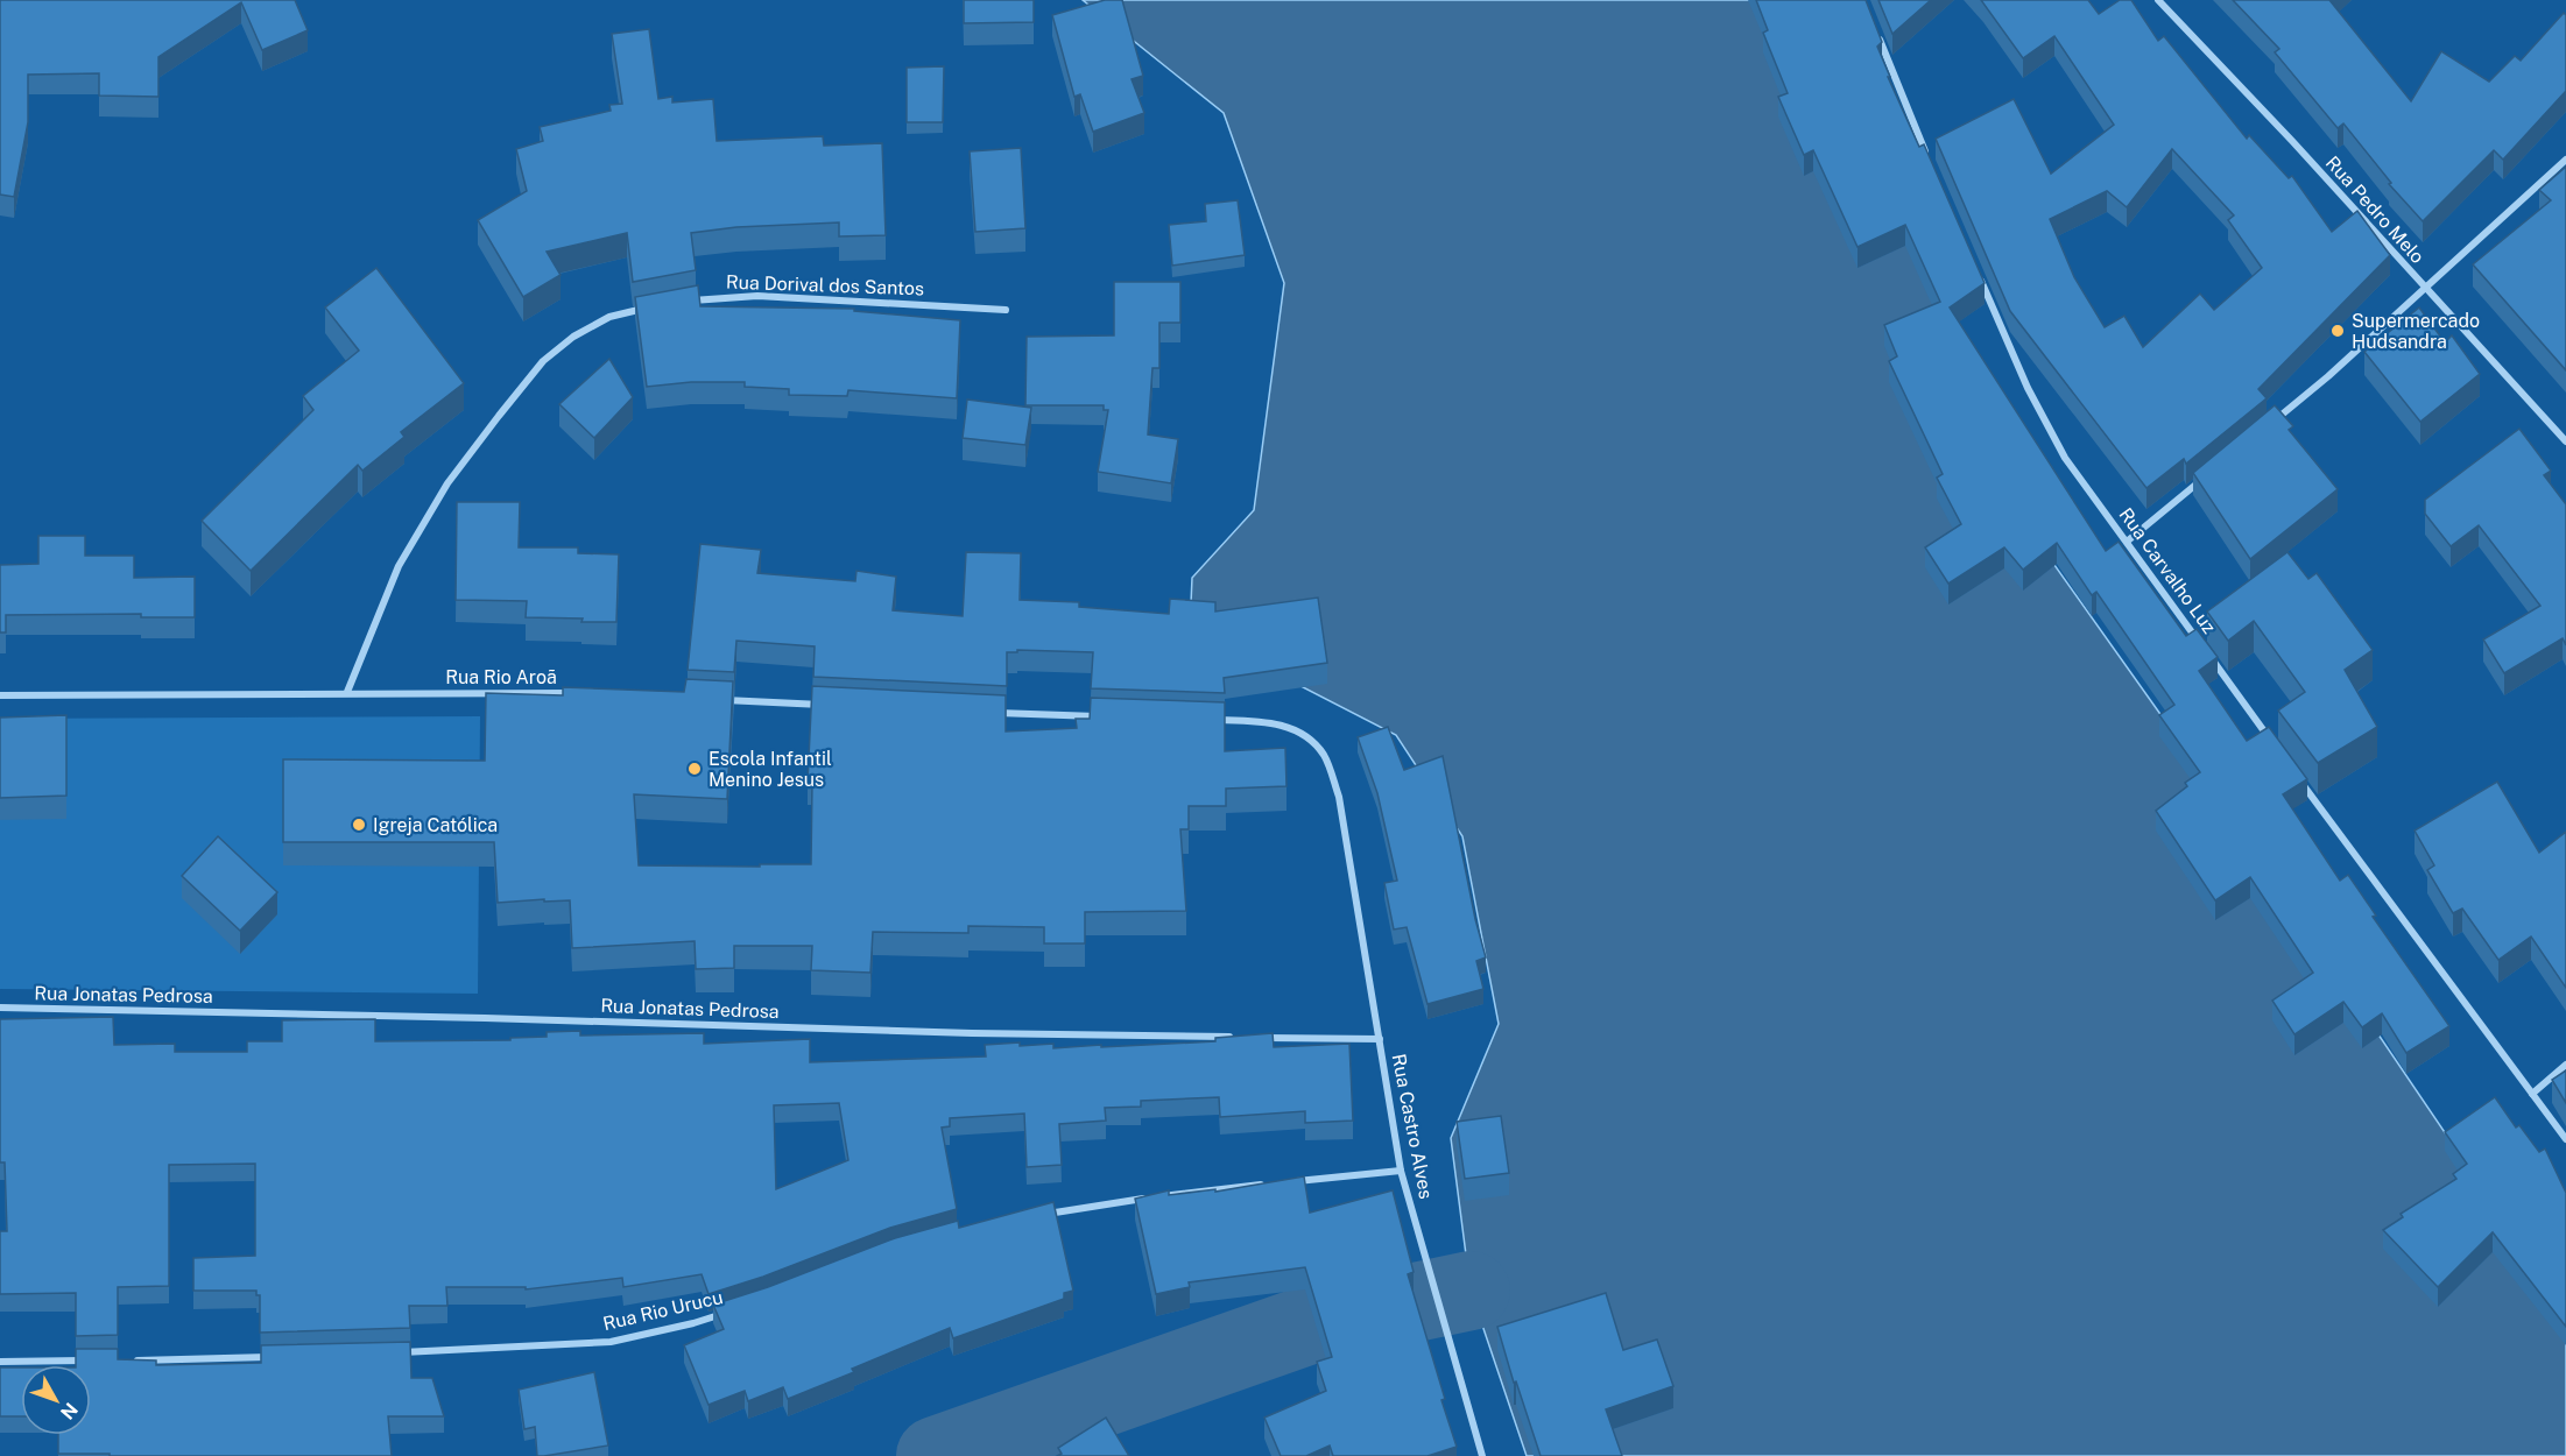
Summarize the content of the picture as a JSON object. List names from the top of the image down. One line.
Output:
{"streets":{"street":["Rua Pedro Melo","Rua Dorival dos Santos","Rua Carvalho Luz","Rua Rio Aroã","Rua Jonatas Pedrosa","Rua Castro Alves","Rua Rio Urucu"]},"places":["Supermercado Hudsandra","Escola Infantil Menino Jesus","Igreja Católica"],"north":"bottom right"}
